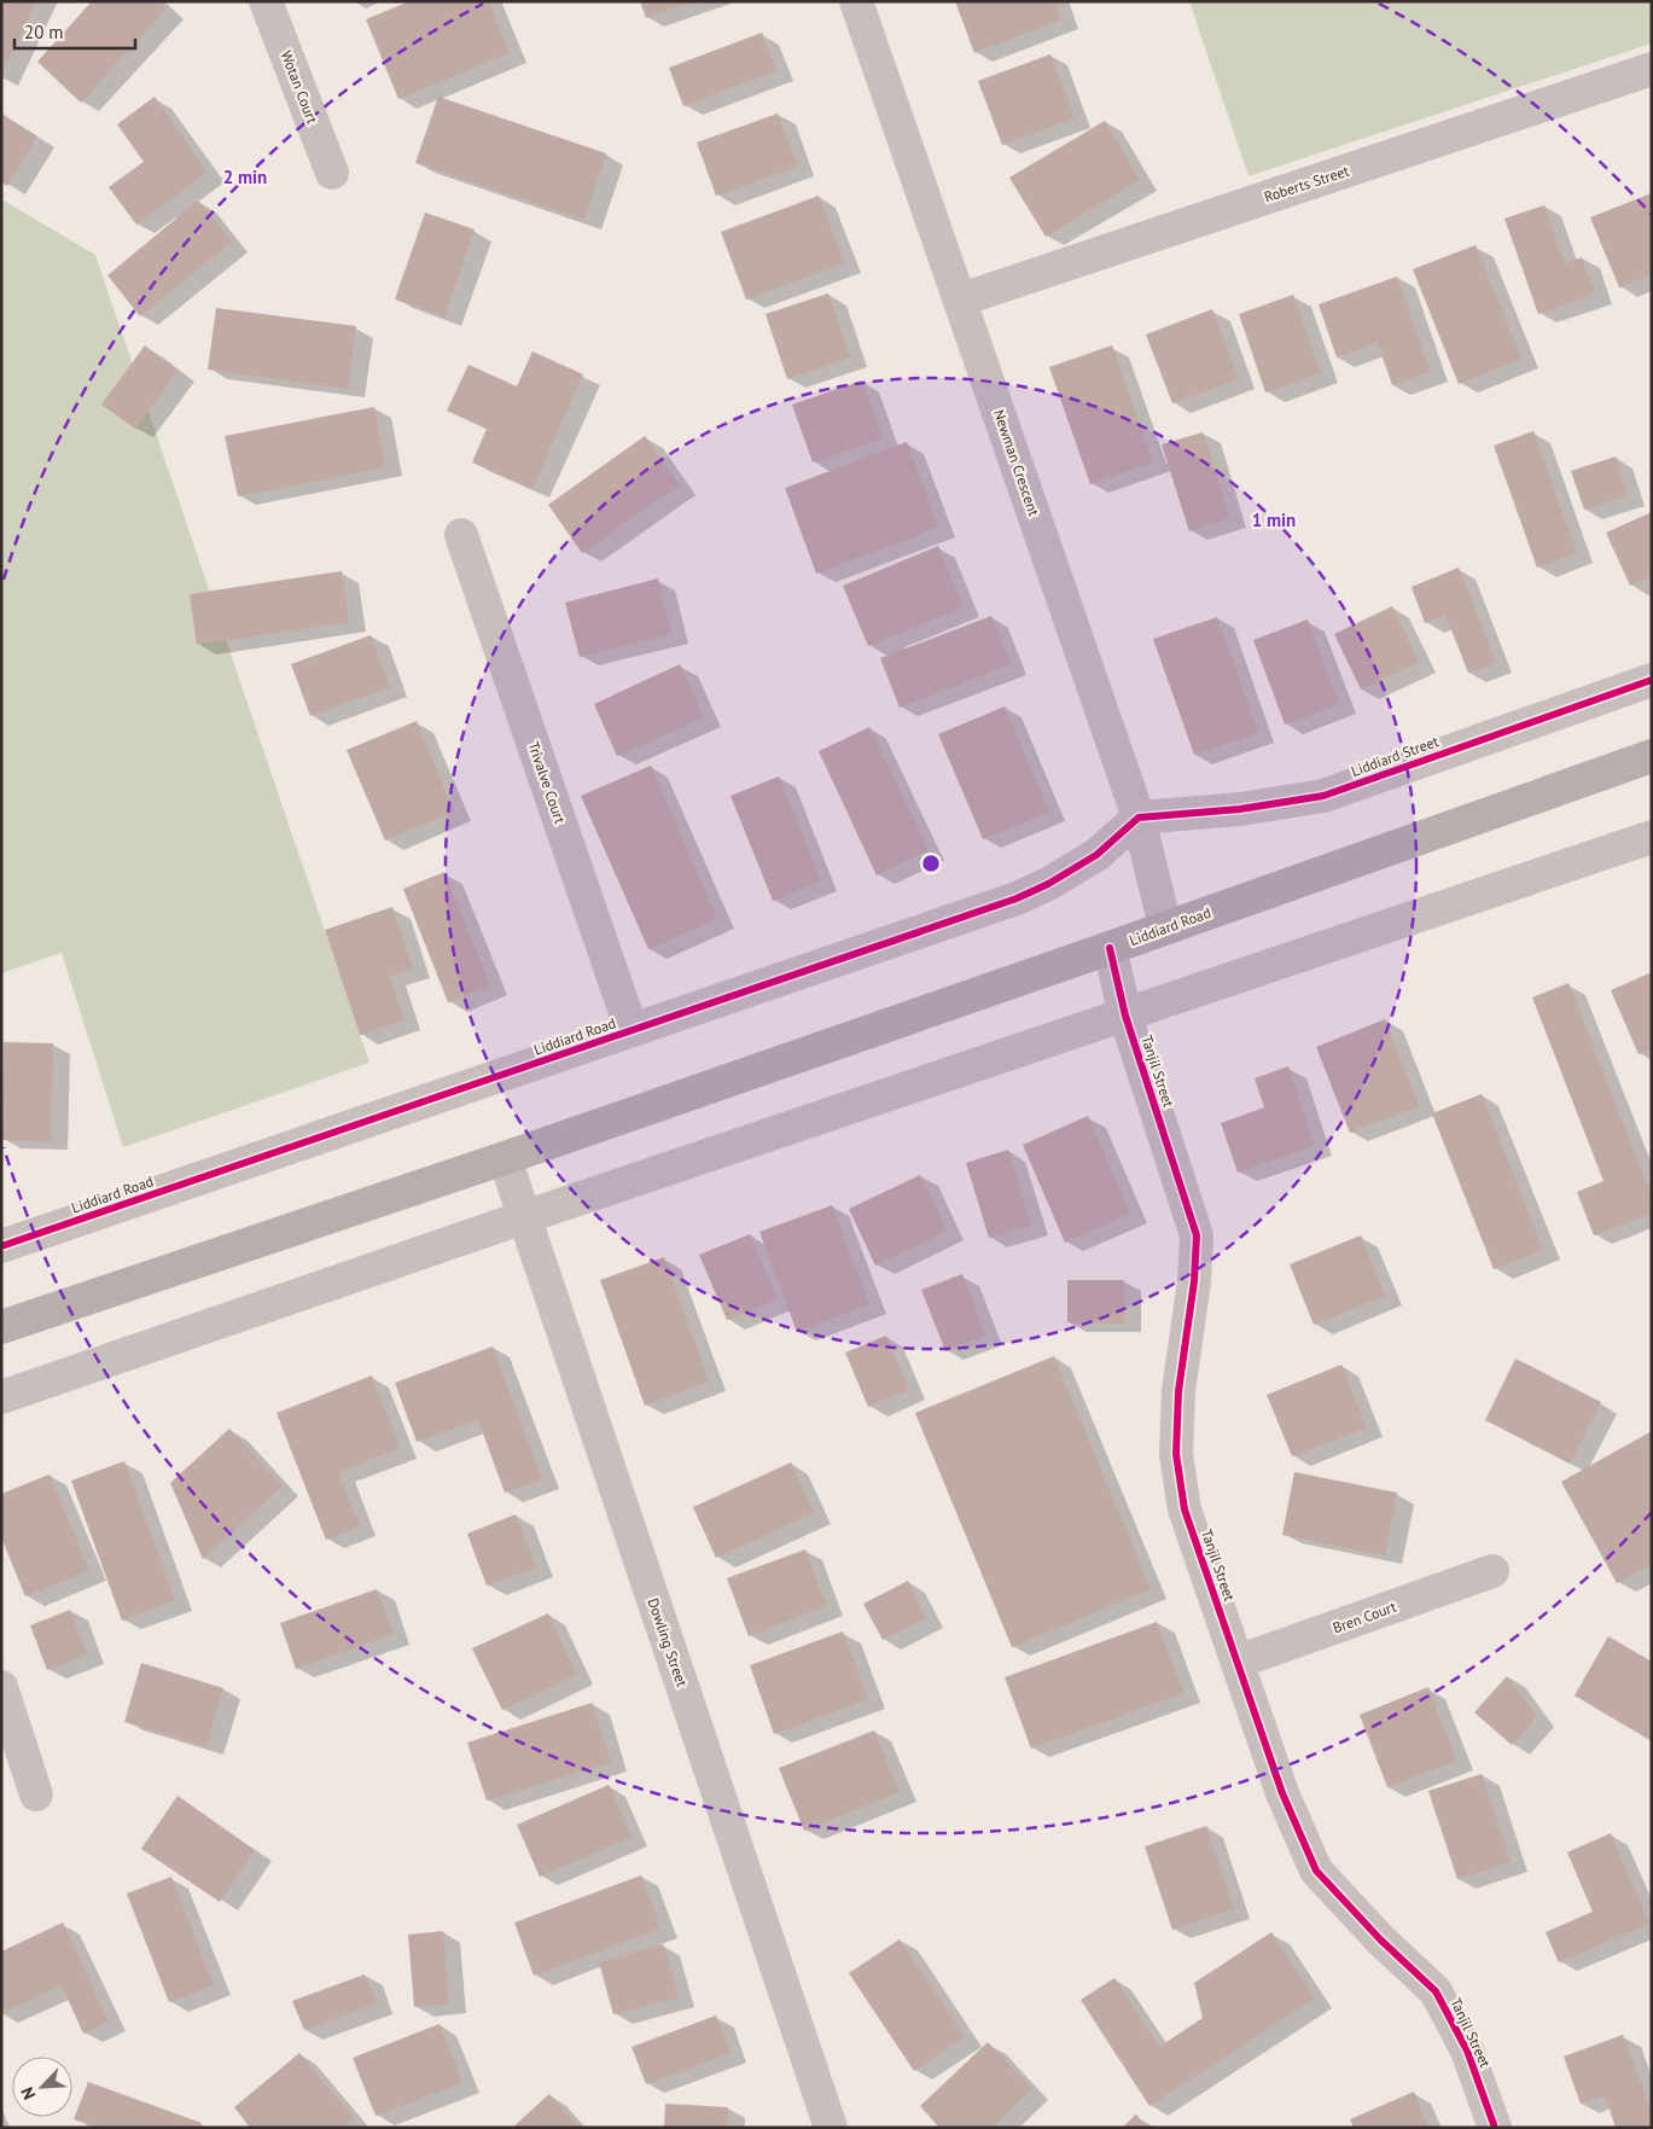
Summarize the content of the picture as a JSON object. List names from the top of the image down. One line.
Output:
{"streets":{"street":["Wotan Court","Roberts Street","Newman Crescent","Liddiard Street","Trivalve Court","Liddiard Road","Tanjil Street","Bren Court","Dowling Street"]},"crossings":[["Roberts Street","Newman Crescent"],["Newman Crescent","Liddiard Street"],["Newman Crescent","Liddiard Road"],["Liddiard Street","Liddiard Road"],["Trivalve Court","Liddiard Road"],["Liddiard Road","Tanjil Street"],["Liddiard Road","Dowling Street"],["Tanjil Street","Bren Court"]],"scale_bar":"20 m","north":"bottom left","rings":["2 min","1 min"]}
